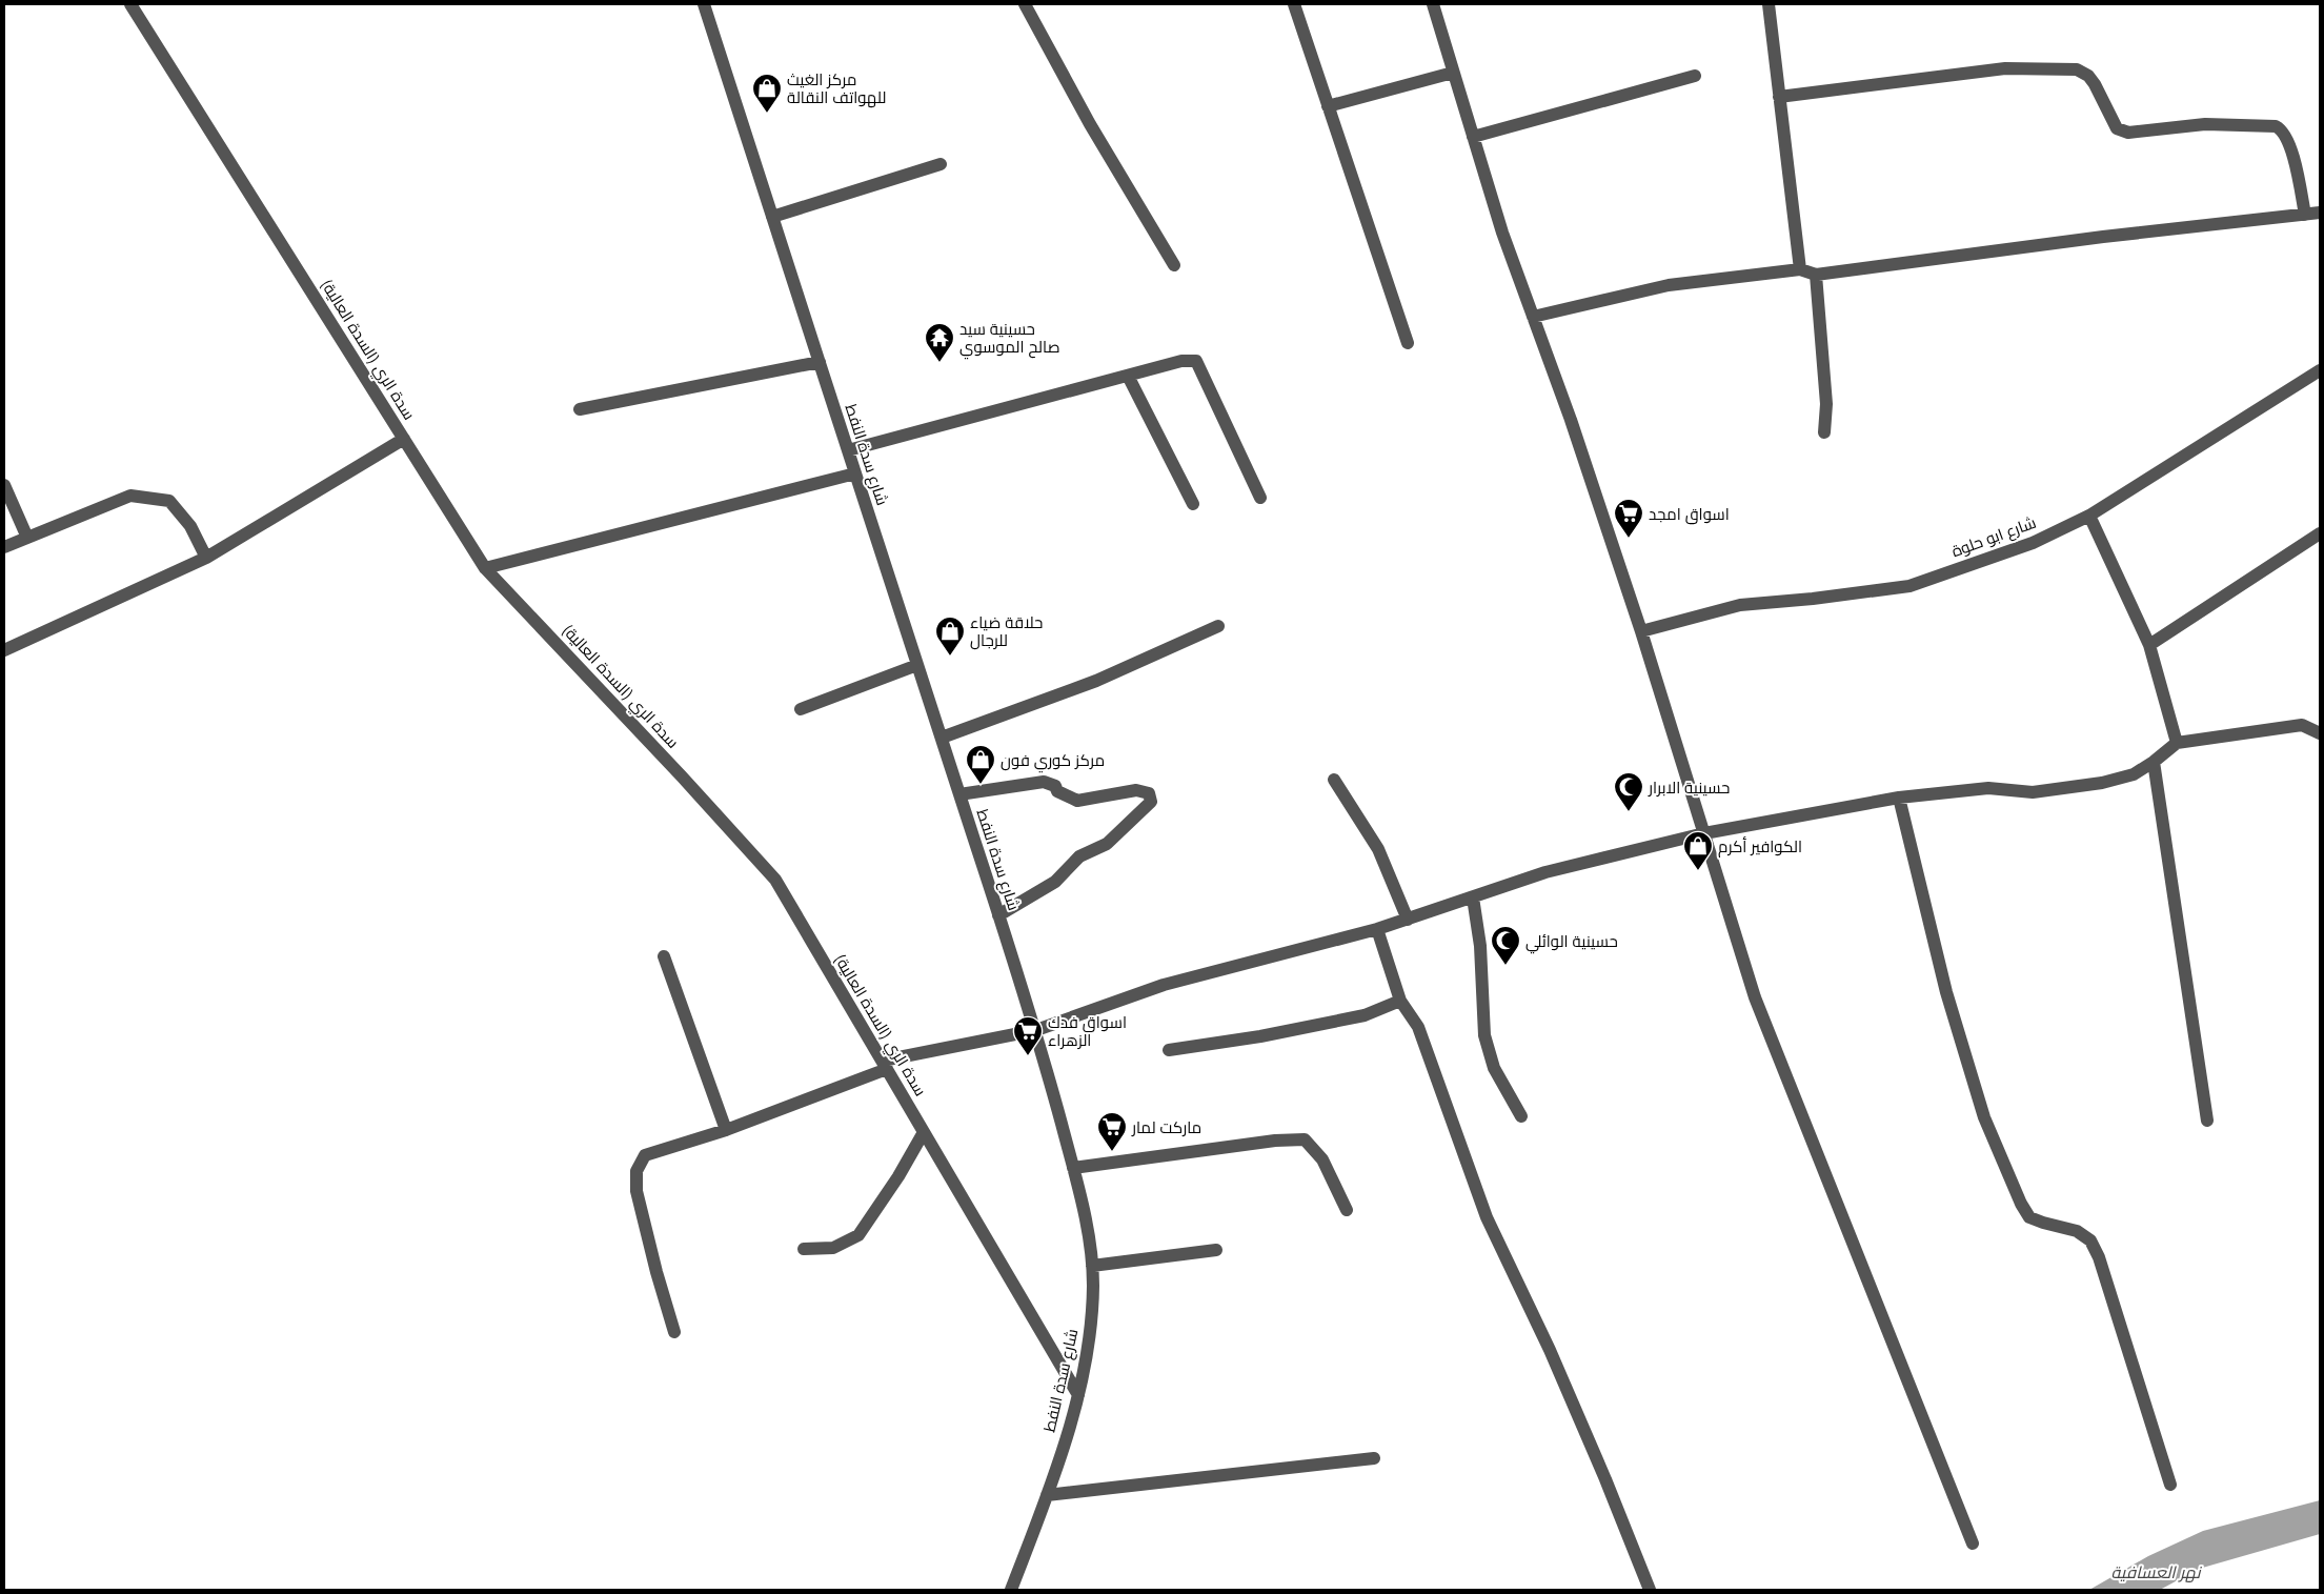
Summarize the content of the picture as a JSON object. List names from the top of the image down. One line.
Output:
{"streets":{"street":["سدة الري (السدة العالية)","شارع سدة النفط","شارع ابو حلوة"]},"crossings":[["سدة الري (السدة العالية)","شارع سدة النفط"]],"water":["نهر العسافية"],"places":{"shop":["مركز الغيث للهواتف النقالة","حلاقة ضياء للرجال","مركز كوري فون","الكوافير أكرم"],"temple":["حسينية سيد صالح الموسوي"],"supermarket":["اسواق امجد","اسواق فدك الزهراء","ماركت لمار"],"mosque":["حسينية الابرار","حسينية الوائلي"]}}
